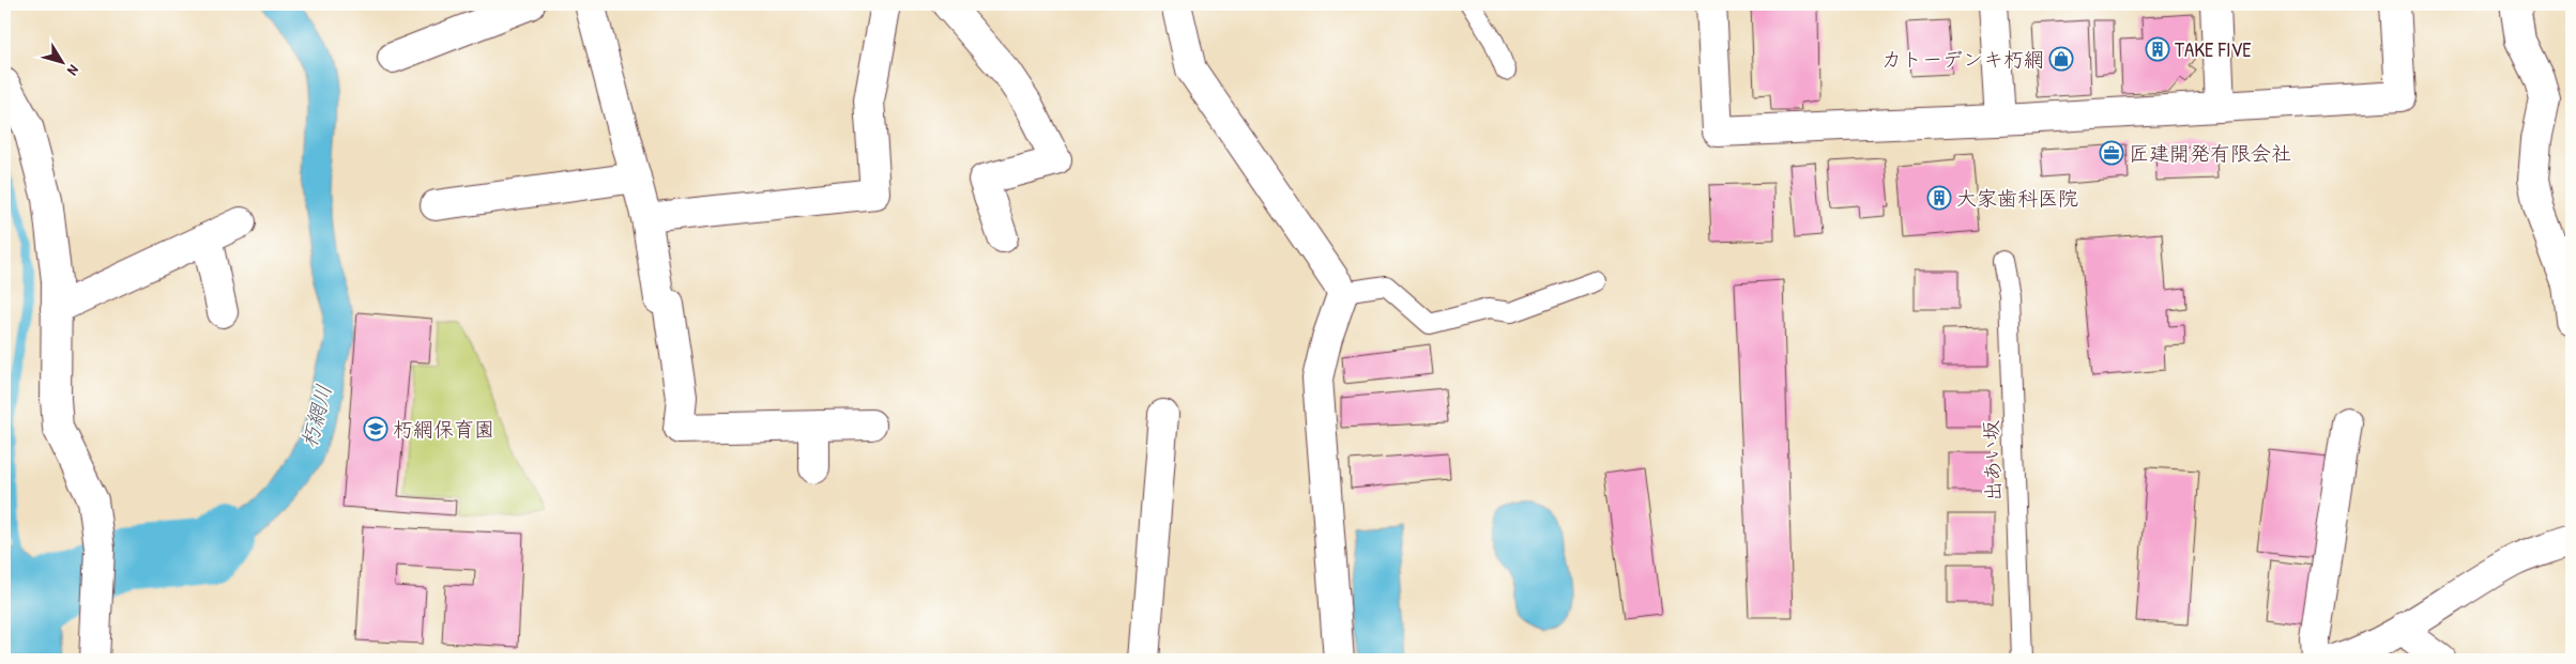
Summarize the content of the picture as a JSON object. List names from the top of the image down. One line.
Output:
{"streets":{"lane":["出あい坂"]},"water":["朽網川"],"places":{"building":["TAKE FIVE","大家歯科医院"],"shop":["カトーデンキ朽網"],"office":["匠建開発有限会社"],"school or university":["朽網保育園"]},"north":"bottom right"}
